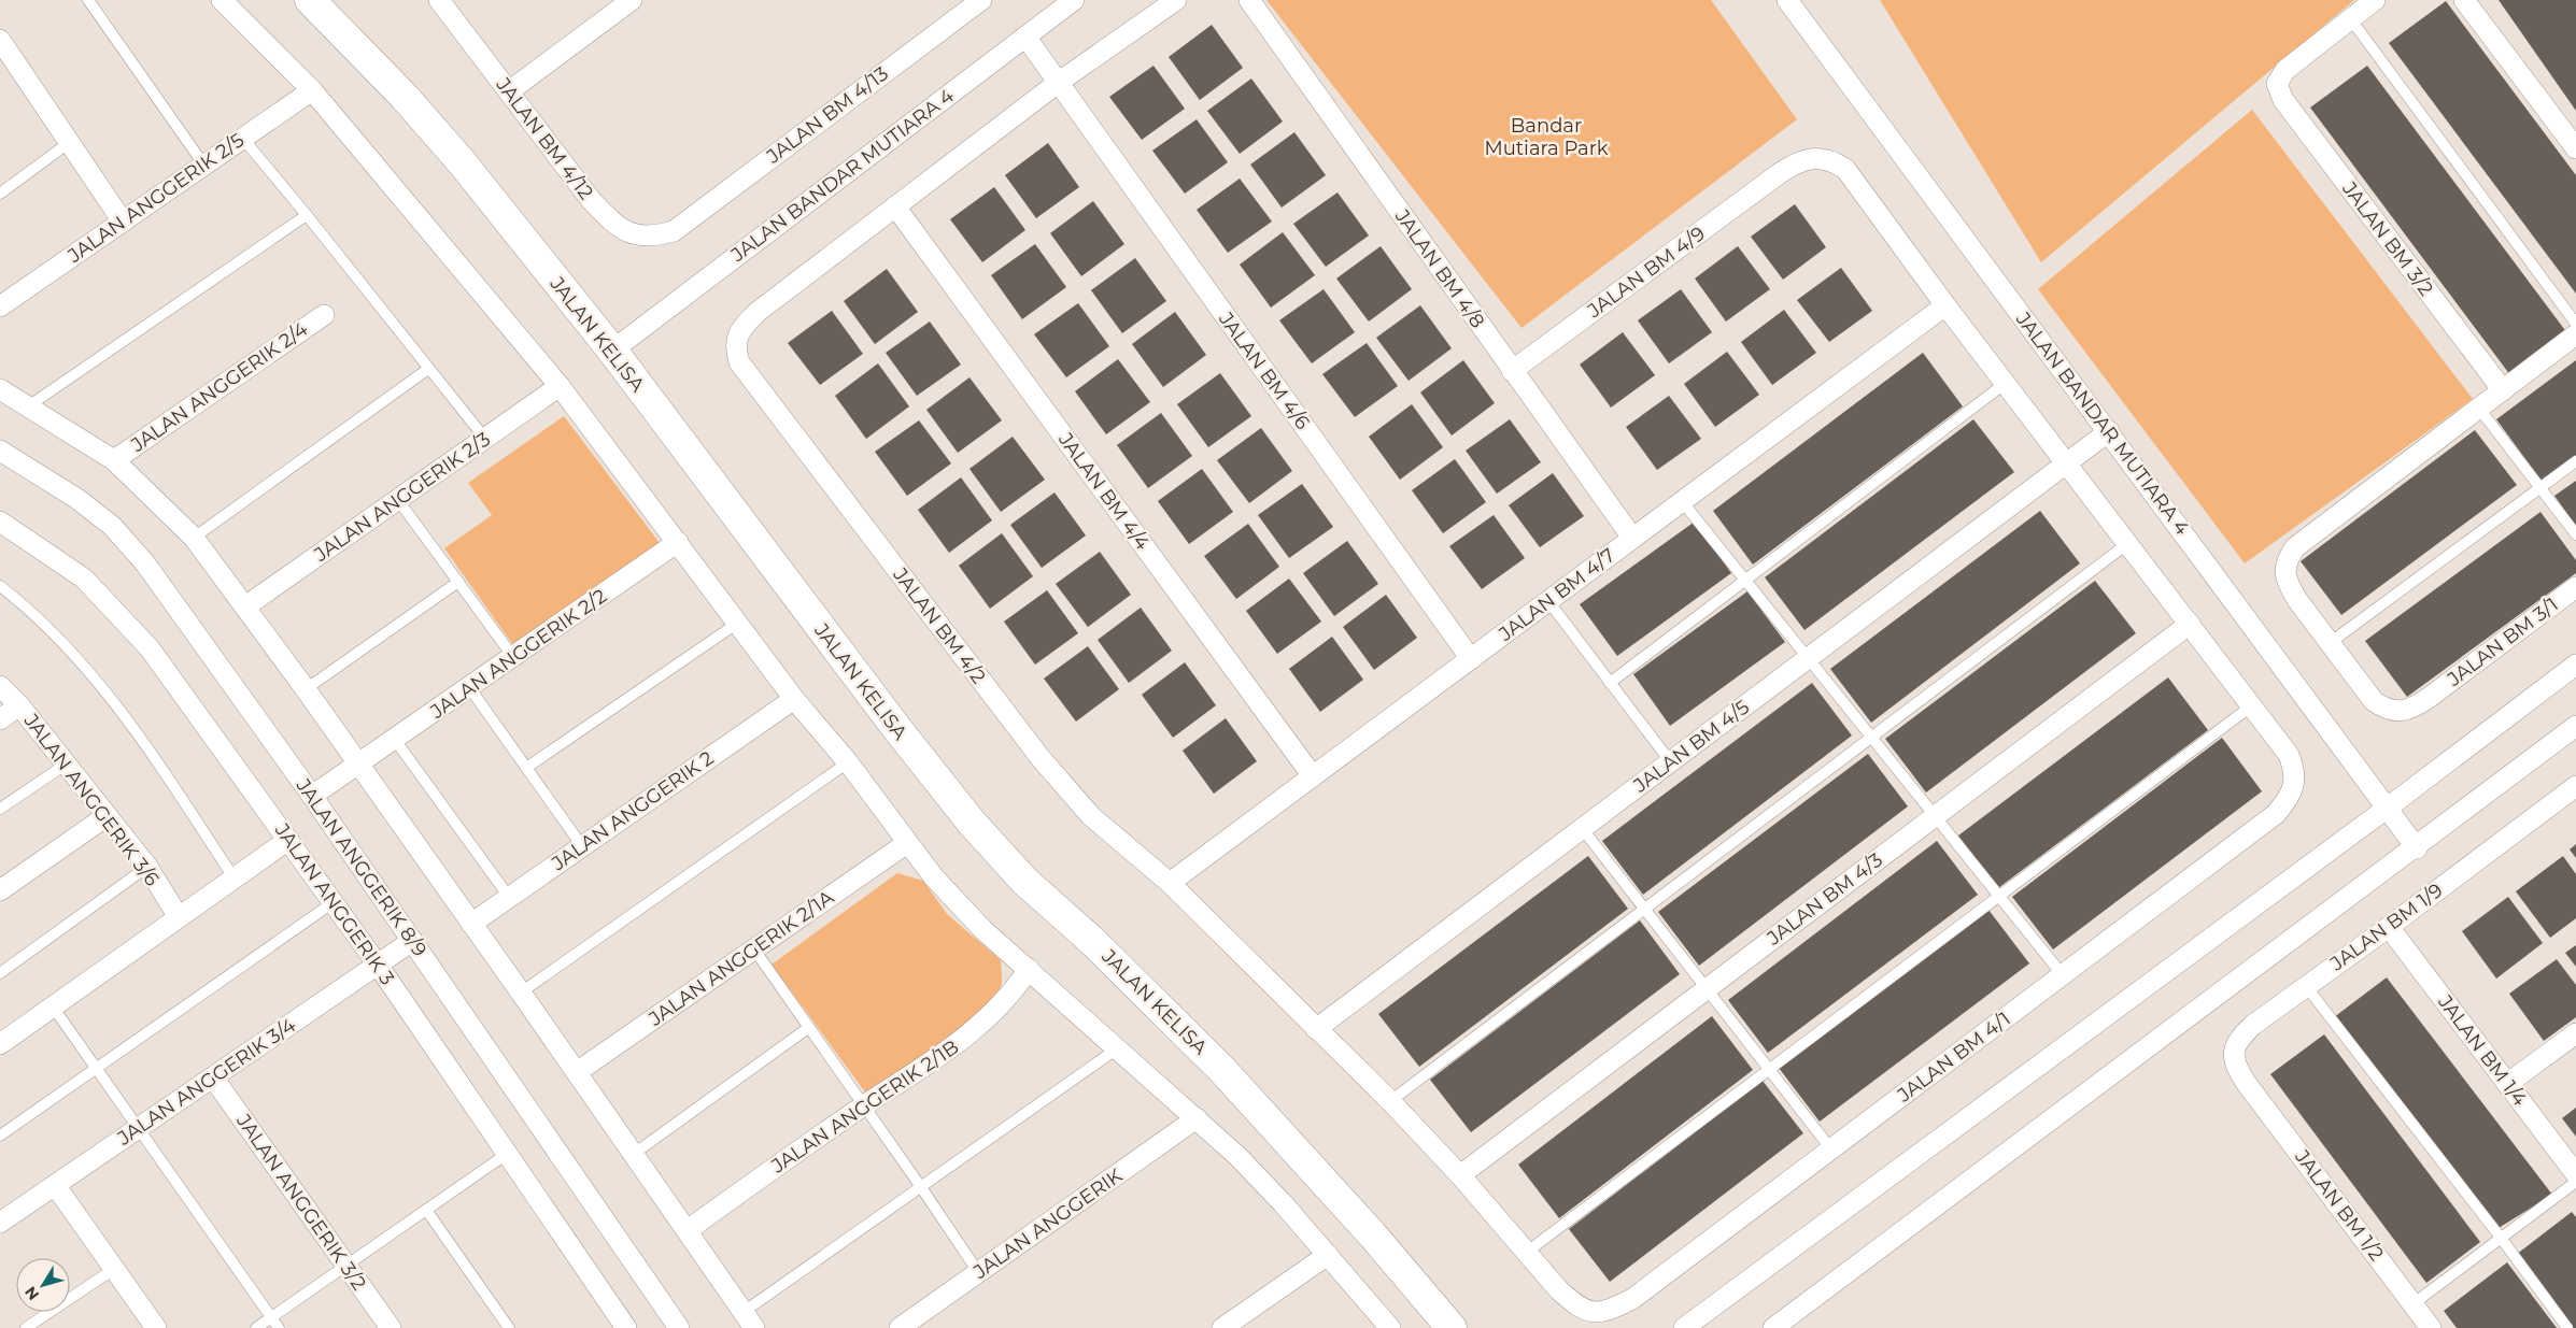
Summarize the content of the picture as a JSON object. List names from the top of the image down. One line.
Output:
{"streets":{"main road":["JALAN KELISA"],"street":["JALAN BM 4/13","JALAN BM 4/12","JALAN BANDAR MUTIARA 4","JALAN ANGGERIK 2/5","JALAN BM 3/2","JALAN BM 4/8","JALAN BM 4/9","JALAN BM 4/6","JALAN ANGGERIK 2/4","JALAN BM 4/4","JALAN ANGGERIK 2/3","JALAN BM 4/7","JALAN BM 4/2","JALAN BM 3/1","JALAN ANGGERIK 2/2","JALAN BM 4/5","JALAN ANGGERIK 3/6","JALAN ANGGERIK 2","JALAN ANGGERIK 8/9","JALAN BM 4/3","JALAN ANGGERIK 3","JALAN BM 1/9","JALAN ANGGERIK 2/1A","JALAN BM 1/4","JALAN BM 4/1","JALAN ANGGERIK 3/4","JALAN ANGGERIK 2/1B","JALAN ANGGERIK 3/2","JALAN BM 1/2","JALAN ANGGERIK"]},"crossings":[["JALAN BM 4/13","JALAN BM 4/12"],["JALAN BANDAR MUTIARA 4","JALAN KELISA"],["JALAN BANDAR MUTIARA 4","JALAN BM 4/6"],["JALAN BANDAR MUTIARA 4","JALAN BM 4/5"],["JALAN BM 4/8","JALAN BM 4/9"],["JALAN BM 4/8","JALAN BM 4/7"],["JALAN BM 4/9","JALAN BM 4/7"],["JALAN BM 4/9","JALAN BM 4/5"],["JALAN BM 4/9","JALAN BM 4/1"],["JALAN BM 4/6","JALAN BM 4/7"],["JALAN BM 4/4","JALAN BM 4/7"],["JALAN BM 4/4","JALAN BM 4/2"],["JALAN BM 4/7","JALAN BM 4/2"],["JALAN BM 4/2","JALAN BM 4/5"],["JALAN BM 4/2","JALAN BM 4/1"],["JALAN ANGGERIK 2/2","JALAN ANGGERIK 8/9"],["JALAN BM 4/5","JALAN BM 4/1"],["JALAN ANGGERIK 8/9","JALAN ANGGERIK 3/4"],["JALAN BM 4/3","JALAN BM 4/1"],["JALAN ANGGERIK 3","JALAN ANGGERIK 3/4"],["JALAN BM 1/9","JALAN BM 1/4"],["JALAN BM 1/9","JALAN BM 1/2"],["JALAN ANGGERIK 3/4","JALAN ANGGERIK 3/2"]],"parks":["Bandar Mutiara Park"],"north":"bottom left"}
